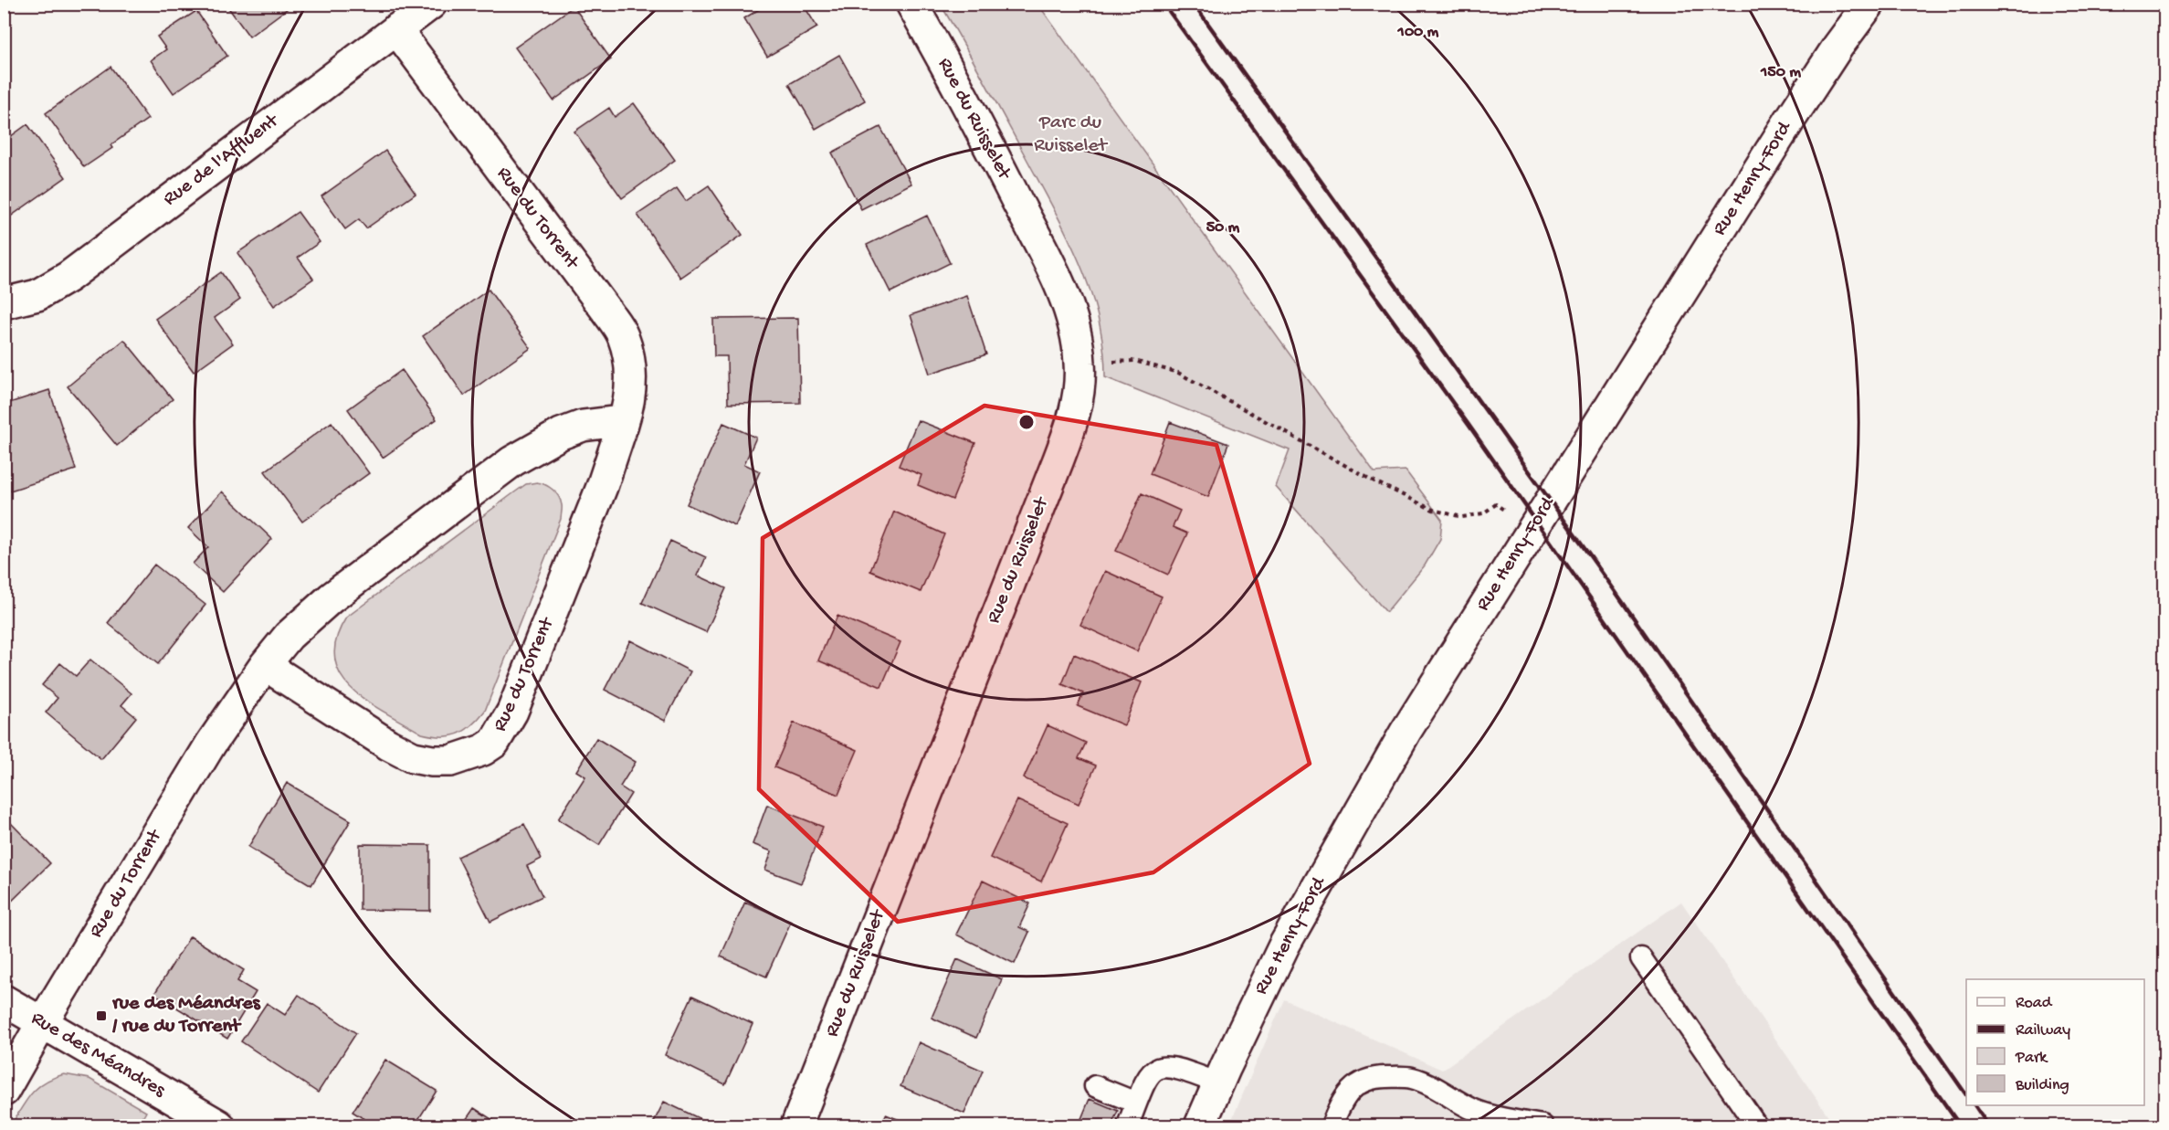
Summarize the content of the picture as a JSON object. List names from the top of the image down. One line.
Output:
{"streets":{"street":["Rue du Ruisselet","Rue de l'Affluent","Rue Henry-Ford","Rue du Torrent","Rue des Méandres"]},"crossings":[["Rue de l'Affluent","Rue du Torrent"],["Rue du Torrent","Rue des Méandres"]],"parks":["Parc du Ruisselet"],"places":{"transit":["rue des Méandres / rue du Torrent"]},"legend":["Road","Railway","Park","Building"],"rings":["100 m","150 m","50 m"]}
